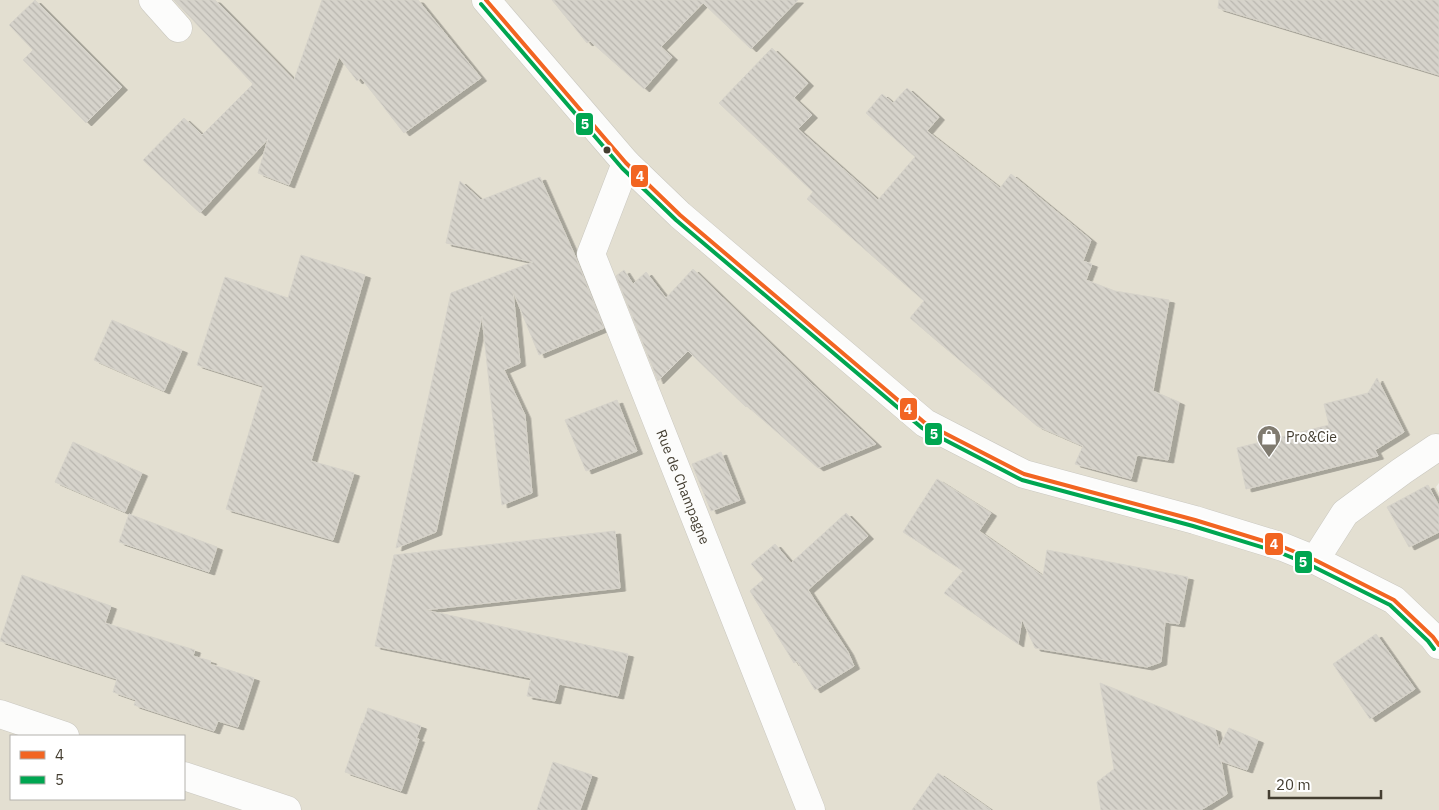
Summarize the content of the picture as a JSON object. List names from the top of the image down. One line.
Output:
{"streets":{"street":["Rue de Champagne"]},"places":{"shop":["Pro&Cie"]},"lines":["transit line 4","transit line 5"],"legend":["4","5"],"scale_bar":"20 m"}
